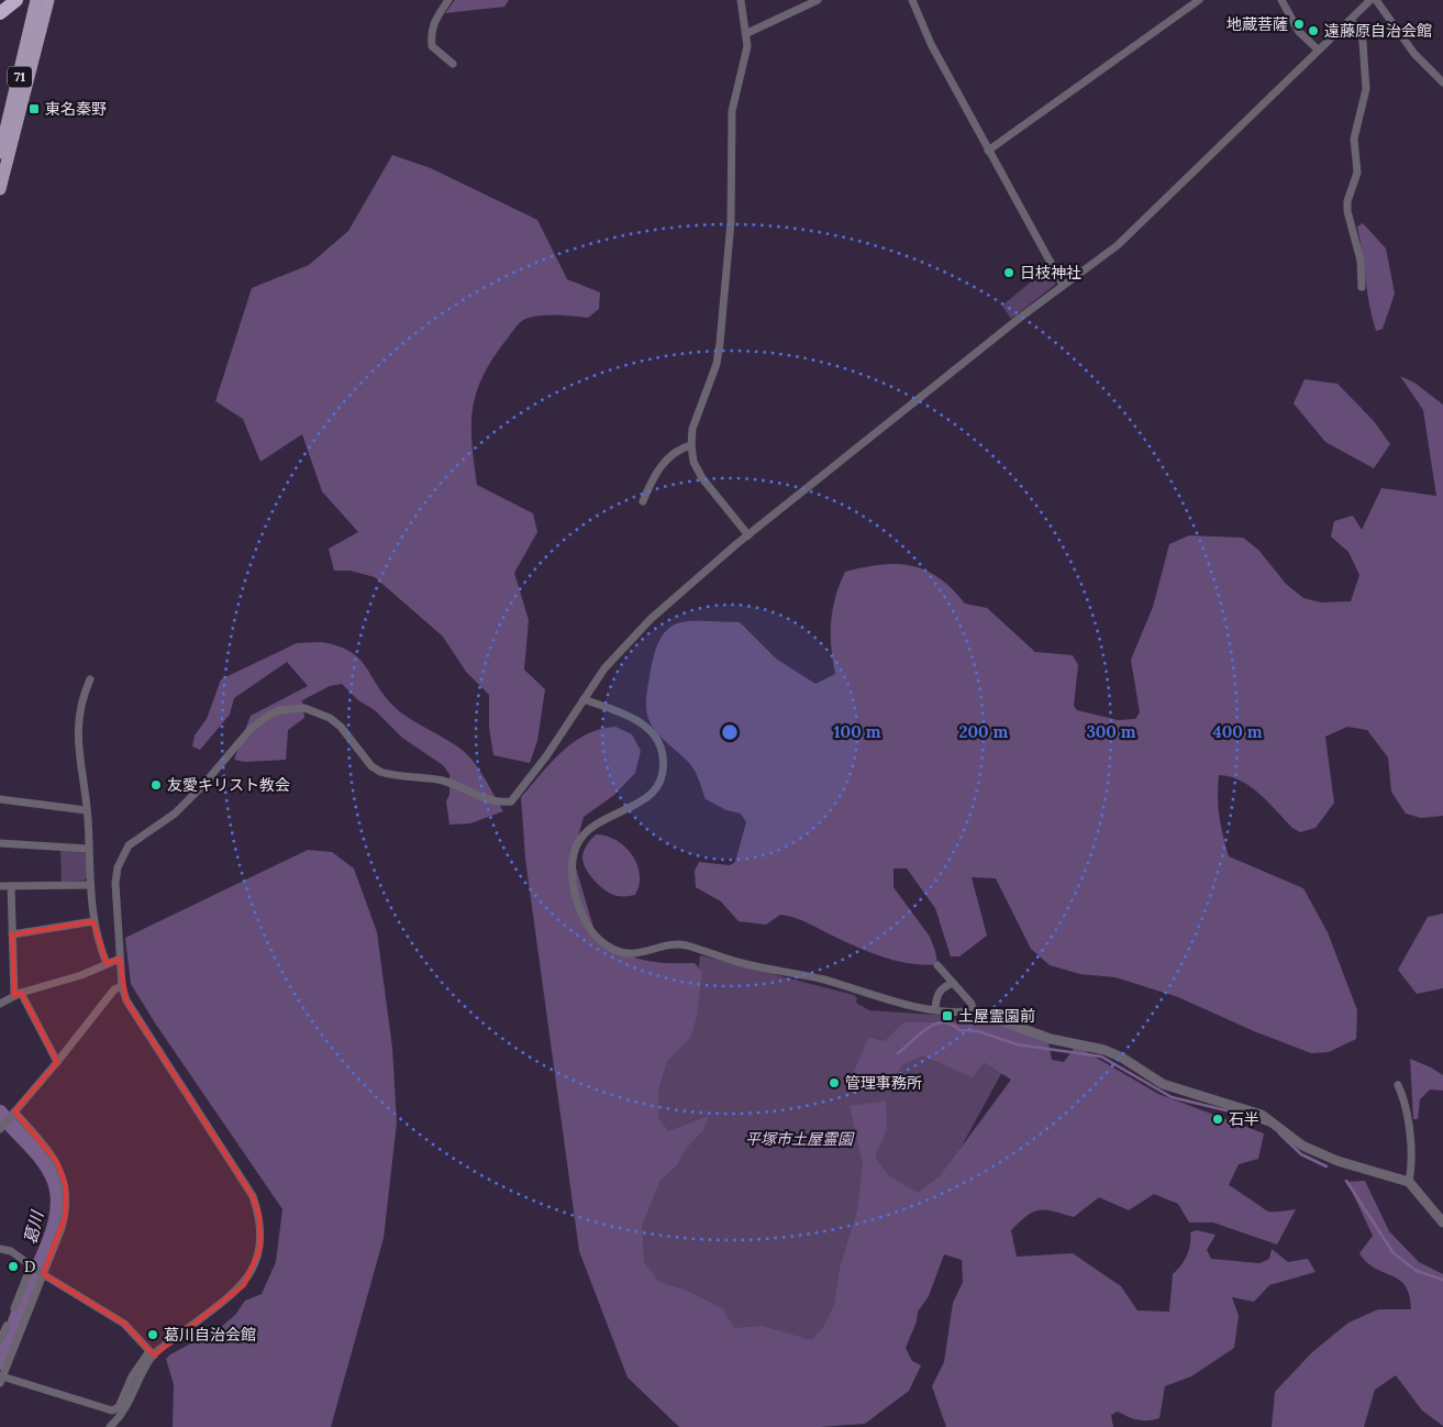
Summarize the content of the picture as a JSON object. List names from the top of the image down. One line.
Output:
{"streets":{"main road":["71"]},"water":["葛川"],"parks":["平塚市土屋霊園"],"places":{"other":["地蔵菩薩","遠藤原自治会館","日枝神社","友愛キリスト教会","管理事務所","石半","D","葛川自治会館"],"transit":["東名秦野","土屋霊園前"]},"rings":["100 m","200 m","300 m","400 m"]}
